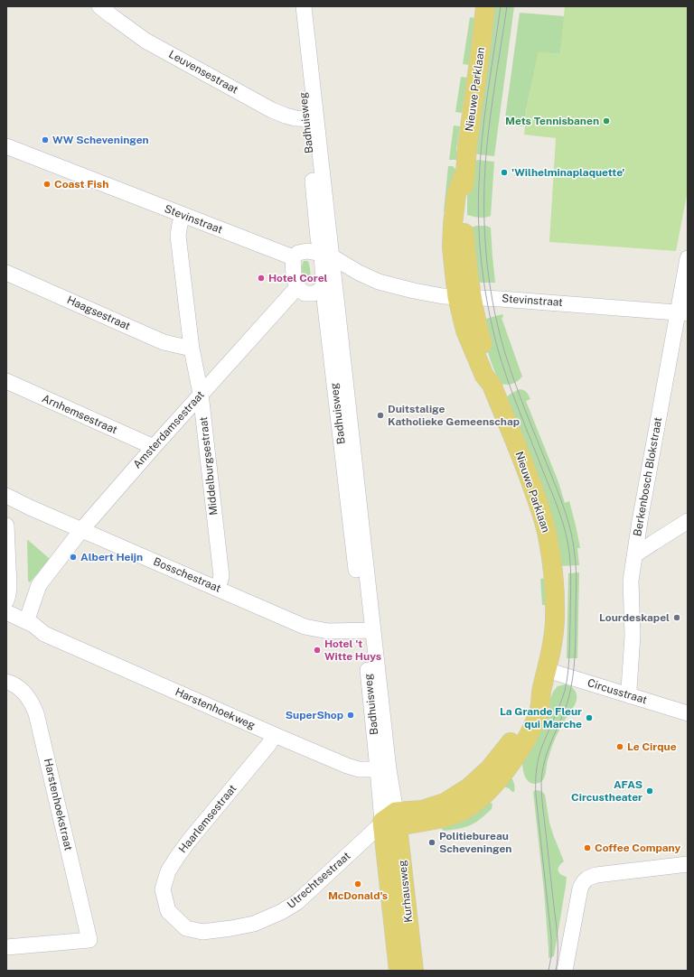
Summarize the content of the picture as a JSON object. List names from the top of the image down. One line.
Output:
{"streets":{"main road":["Nieuwe Parklaan","Kurhausweg"],"street":["Leuvensestraat","Badhuisweg","Stevinstraat","Haagsestraat","Arnhemsestraat","Amsterdamsestraat","Middelburgsestraat","Berkenbosch Blokstraat","Bosschestraat","Circusstraat","Harstenhoekweg","Harstenhoekstraat","Haarlemsestraat","Utrechtsestraat"]},"crossings":[["Leuvensestraat","Badhuisweg"],["Nieuwe Parklaan","Badhuisweg"],["Nieuwe Parklaan","Stevinstraat"],["Nieuwe Parklaan","Circusstraat"],["Nieuwe Parklaan","Utrechtsestraat"],["Nieuwe Parklaan","Kurhausweg"],["Badhuisweg","Stevinstraat"],["Badhuisweg","Amsterdamsestraat"],["Badhuisweg","Bosschestraat"],["Badhuisweg","Harstenhoekweg"],["Badhuisweg","Utrechtsestraat"],["Badhuisweg","Kurhausweg"],["Stevinstraat","Amsterdamsestraat"],["Stevinstraat","Middelburgsestraat"],["Stevinstraat","Berkenbosch Blokstraat"],["Haagsestraat","Middelburgsestraat"],["Arnhemsestraat","Amsterdamsestraat"],["Amsterdamsestraat","Middelburgsestraat"],["Amsterdamsestraat","Bosschestraat"],["Middelburgsestraat","Bosschestraat"],["Berkenbosch Blokstraat","Circusstraat"],["Harstenhoekweg","Haarlemsestraat"],["Haarlemsestraat","Utrechtsestraat"],["Utrechtsestraat","Kurhausweg"]],"places":["Mets Tennisbanen","WW Scheveningen","'Wilhelminaplaquette'","Coast Fish","Hotel Corel","Duitstalige Katholieke Gemeenschap","Albert Heijn","Lourdeskapel","Hotel 't Witte Huys","SuperShop","La Grande Fleur qui Marche","Le Cirque","AFAS Circustheater","Politiebureau Scheveningen","Coffee Company","McDonald's"]}
